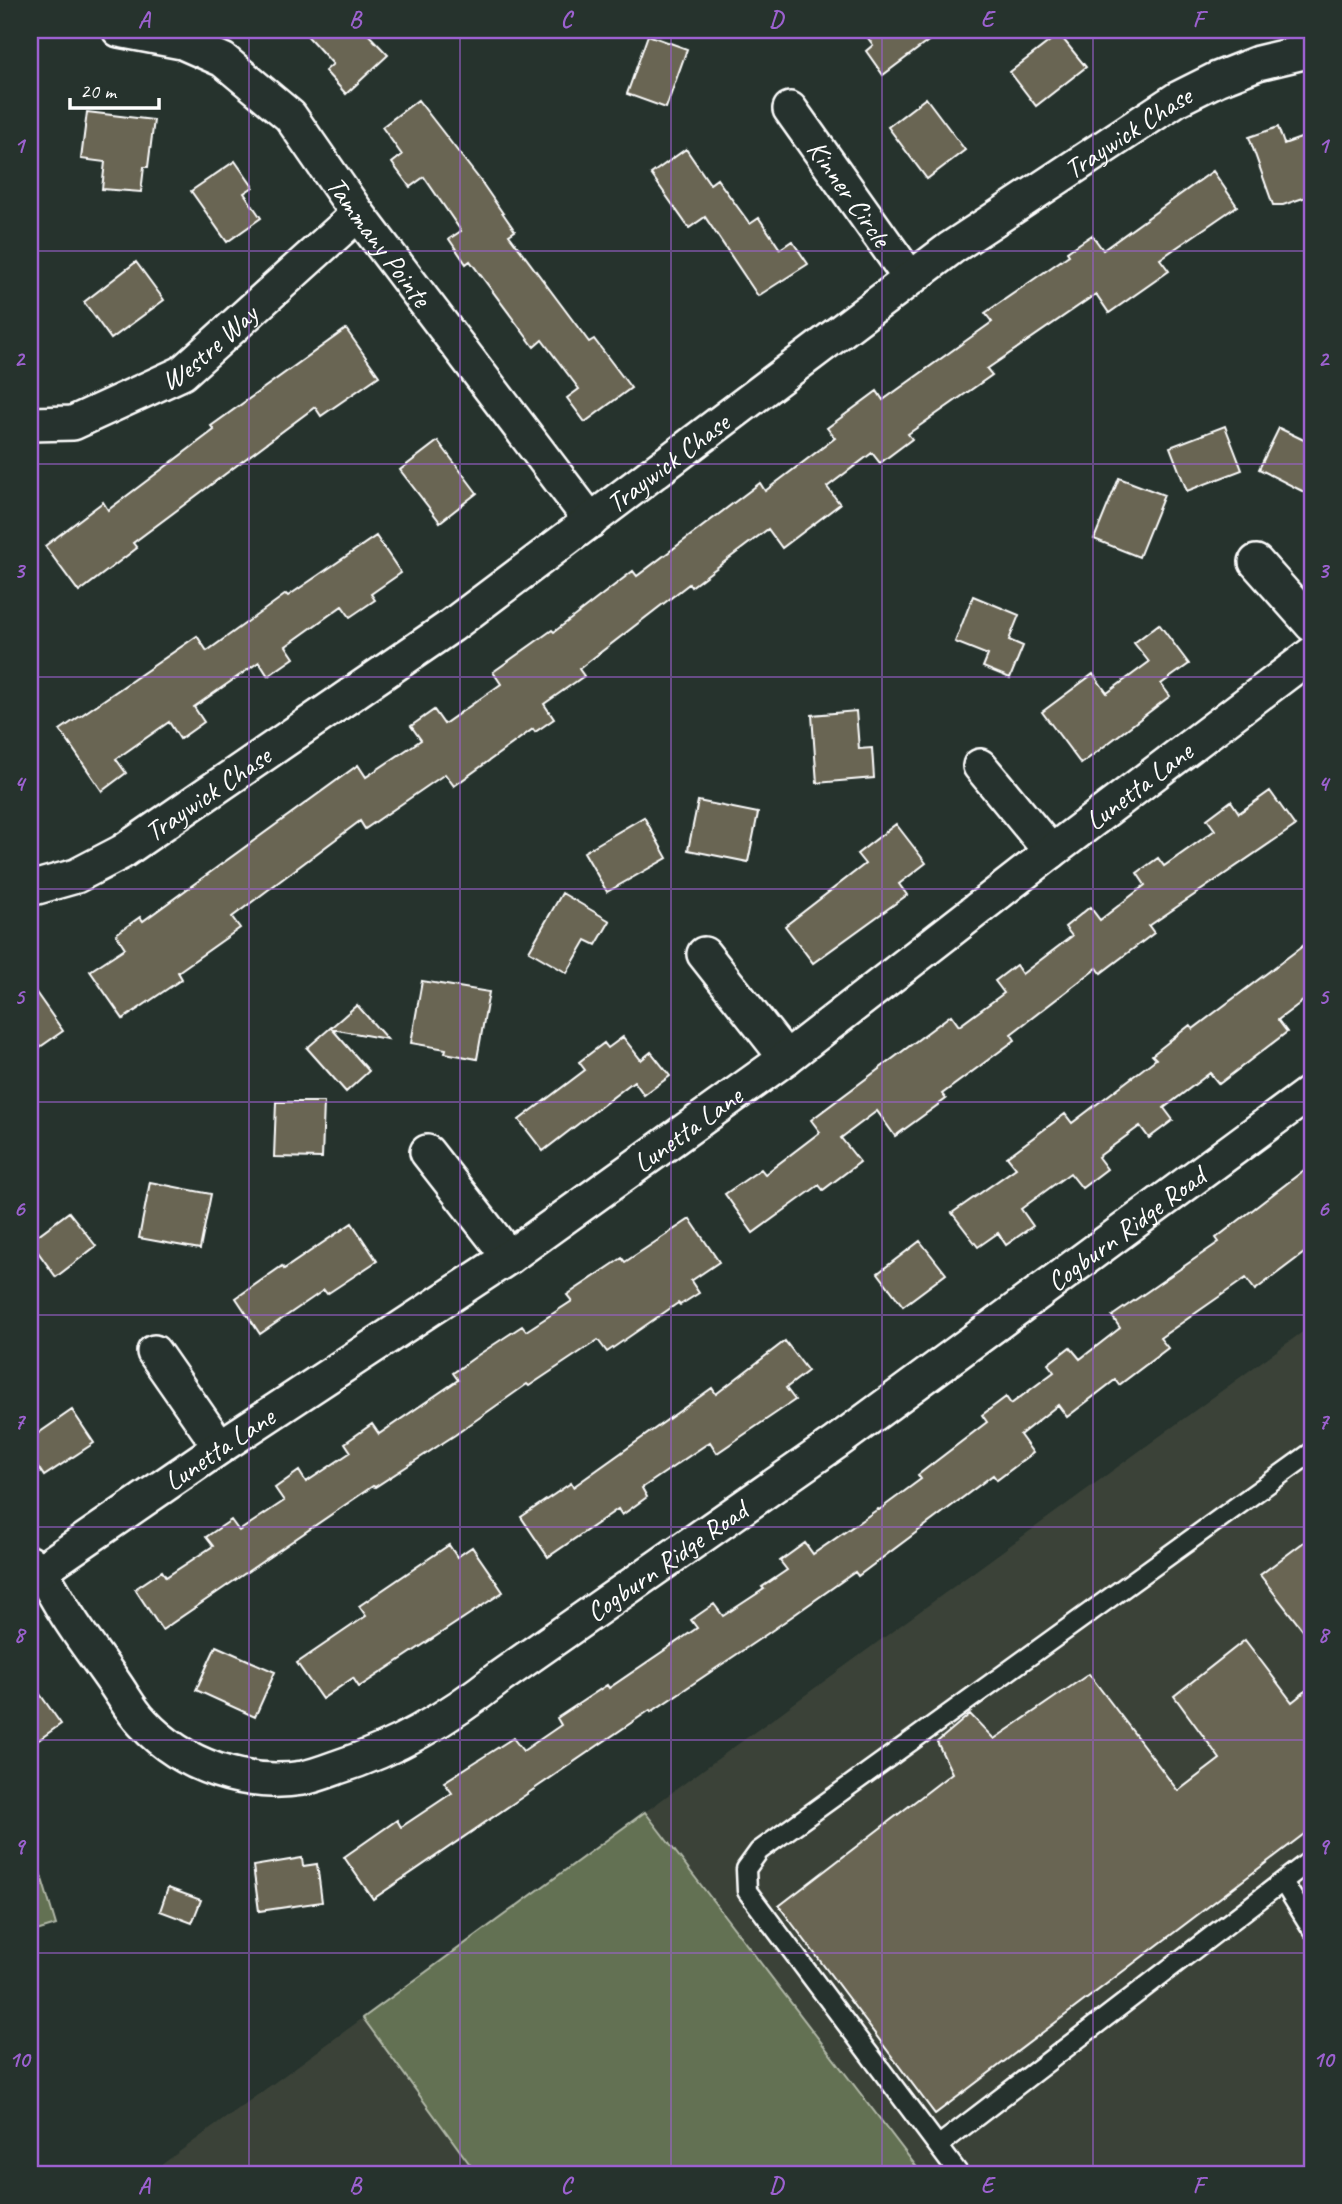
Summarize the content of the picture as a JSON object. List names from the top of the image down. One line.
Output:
{"streets":{"street":["Traywick Chase","Kinner Circle","Tammany Pointe","Westre Way","Lunetta Lane","Cogburn Ridge Road"]},"crossings":[["Traywick Chase","Kinner Circle"],["Traywick Chase","Tammany Pointe"],["Tammany Pointe","Westre Way"],["Lunetta Lane","Cogburn Ridge Road"]],"scale_bar":"20 m","grid":{"columns":["A","B","C","D","E","F"],"rows":["1","2","3","4","5","6","7","8","9","10"]}}
